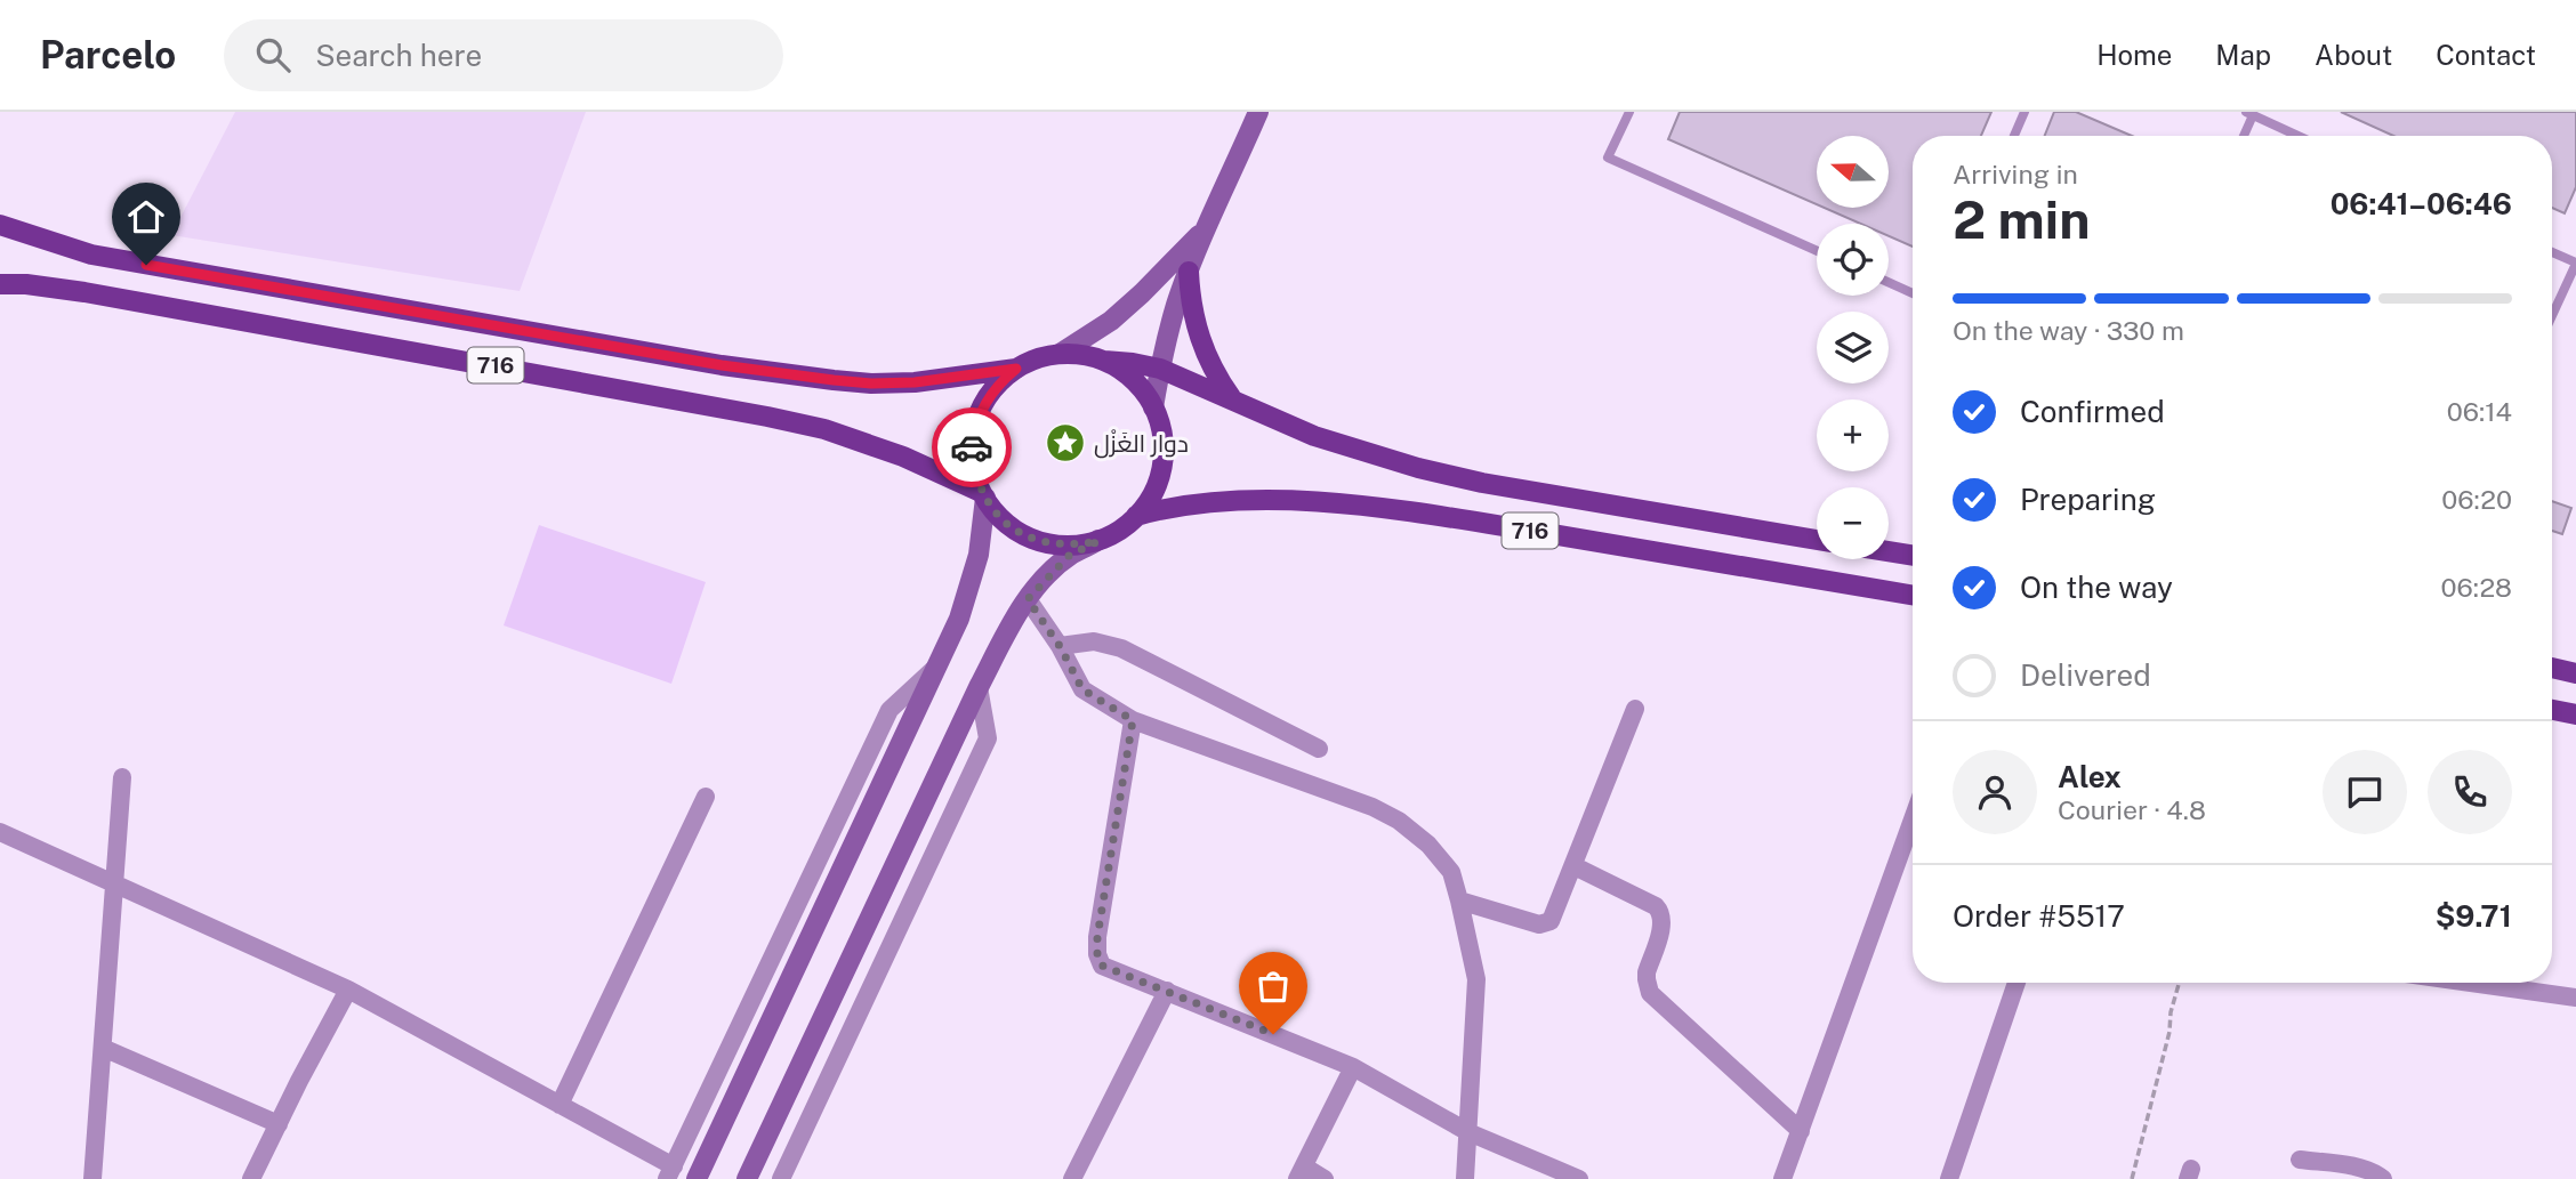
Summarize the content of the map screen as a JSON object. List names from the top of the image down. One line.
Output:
{"streets":{"main road":["716"]},"places":{"place":["دوار الغَزْل"]},"north":"left","page":{"header":"Parcelo","search":"Search here","nav":["Home","Map","About","Contact"],"map_buttons":["+","−"],"heading":["2 min","Arriving in","06:41–06:46"],"panel":["Alex","Courier · 4.8","Order #5517","$9.71"],"bar":"On the way · 330 m","list":[["Confirmed","06:14"],["Preparing","06:20"],["On the way","06:28"],"Delivered"]}}
